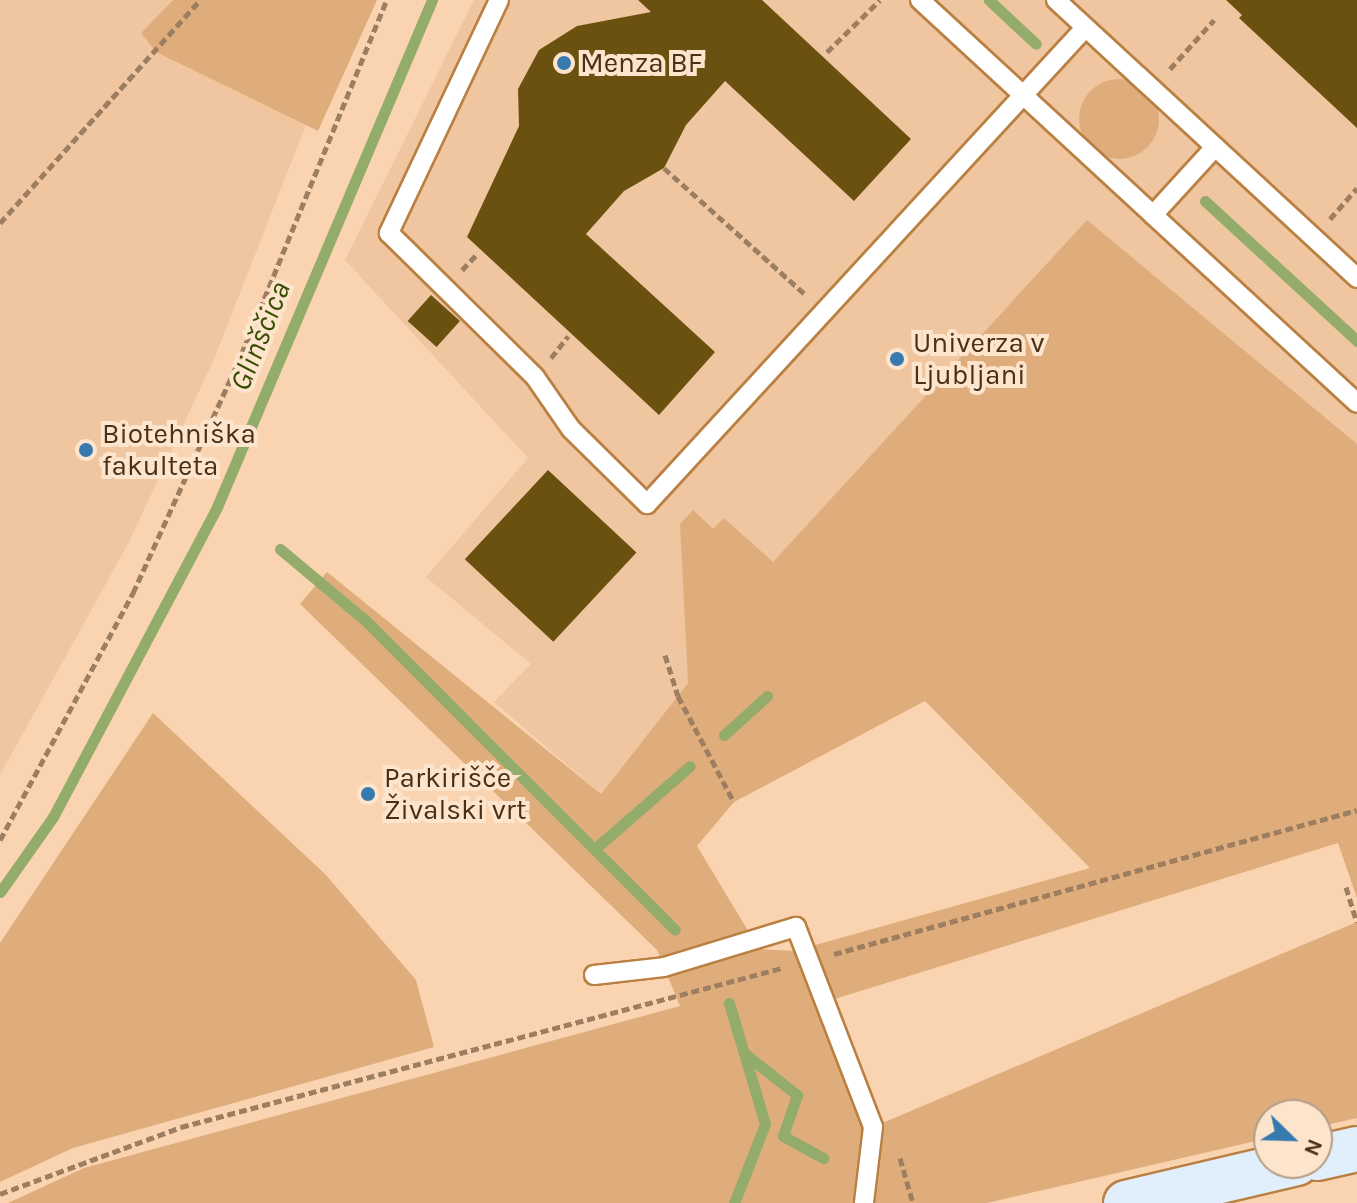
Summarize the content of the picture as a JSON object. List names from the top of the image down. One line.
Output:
{"water":["Glinščica"],"places":["Menza BF","Univerza v Ljubljani","Biotehniška fakulteta","Parkirišče Živalski vrt"],"north":"bottom right"}
